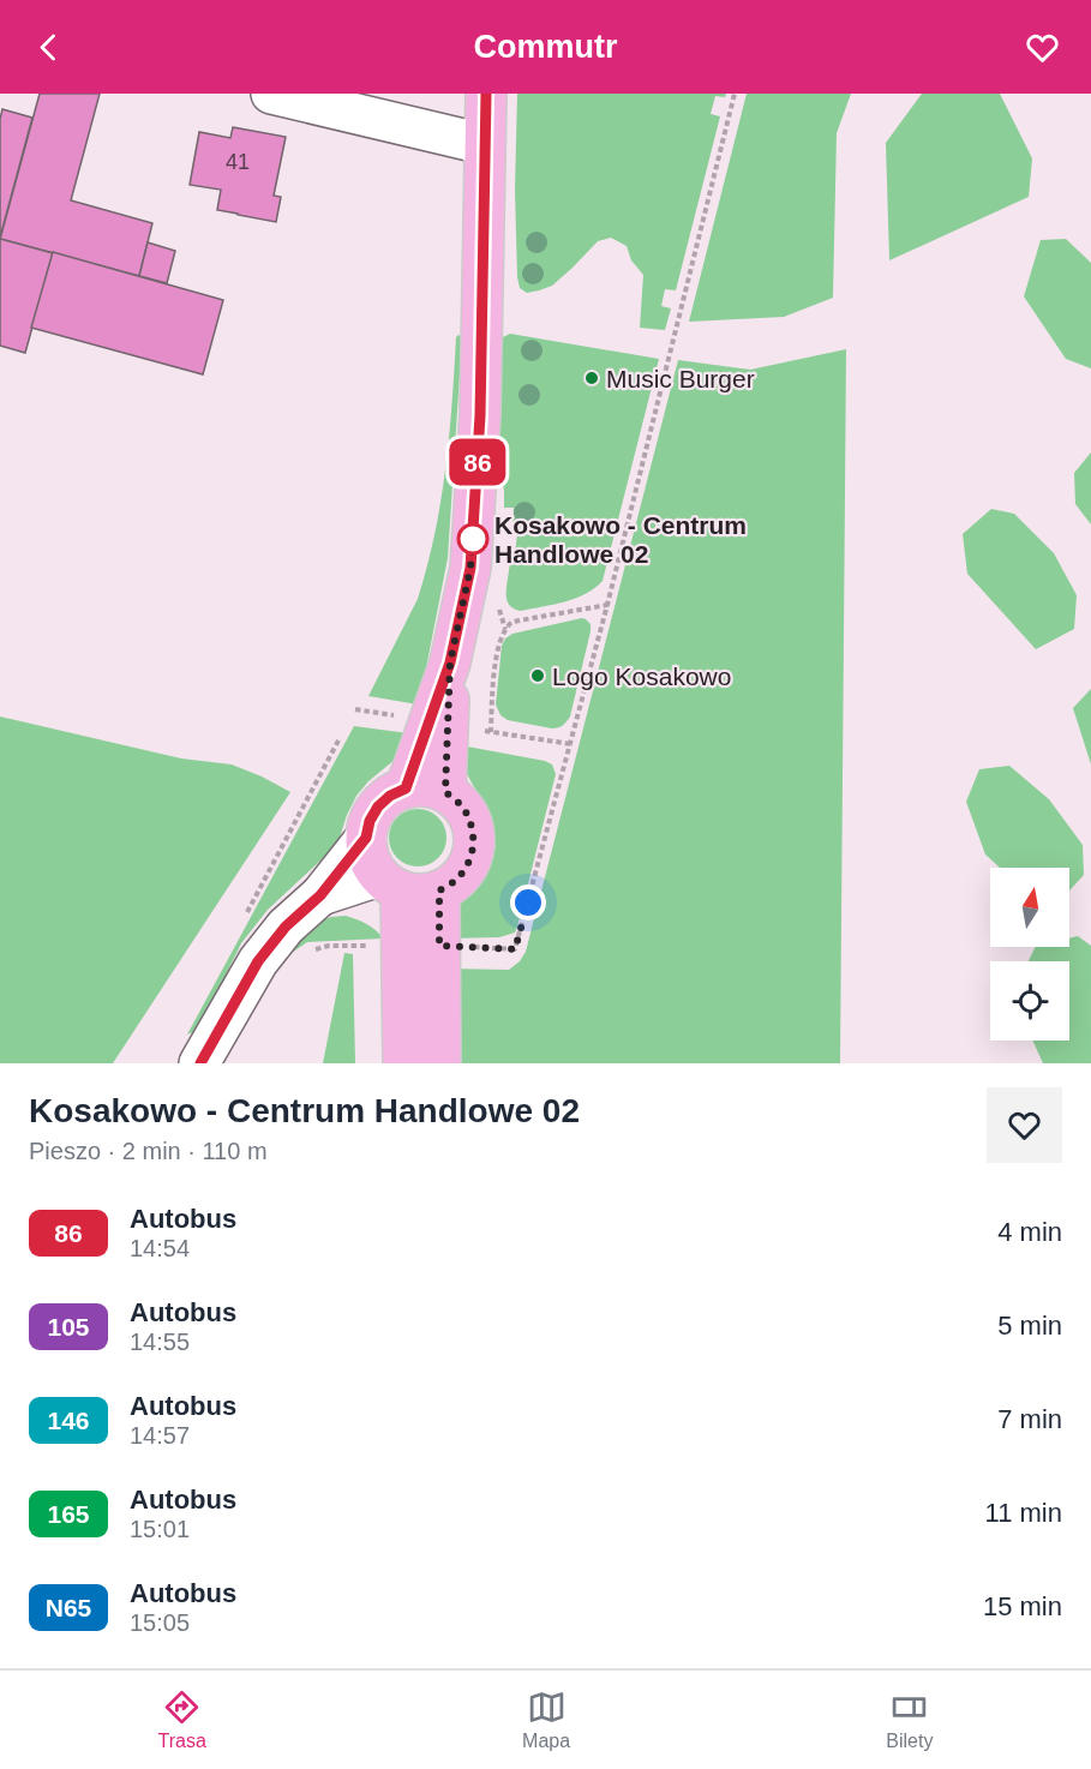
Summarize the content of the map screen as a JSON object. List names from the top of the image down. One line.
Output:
{"places":["Music Burger","Kosakowo - Centrum Handlowe 02","Logo Kosakowo"],"lines":["bus line 86"],"house_numbers":["41"],"north":"top","page":{"header":"Commutr","on_map":"86","heading":["Kosakowo - Centrum Handlowe 02","Pieszo · 2 min · 110 m"],"list":[{"mark":"86","name":"Autobus","note":"14:54","value":"4 min"},{"mark":"105","name":"Autobus","note":"14:55","value":"5 min"},{"mark":"146","name":"Autobus","note":"14:57","value":"7 min"},{"mark":"165","name":"Autobus","note":"15:01","value":"11 min"},{"mark":"N65","name":"Autobus","note":"15:05","value":"15 min"}],"tabs":["Trasa","Mapa","Bilety"]}}
